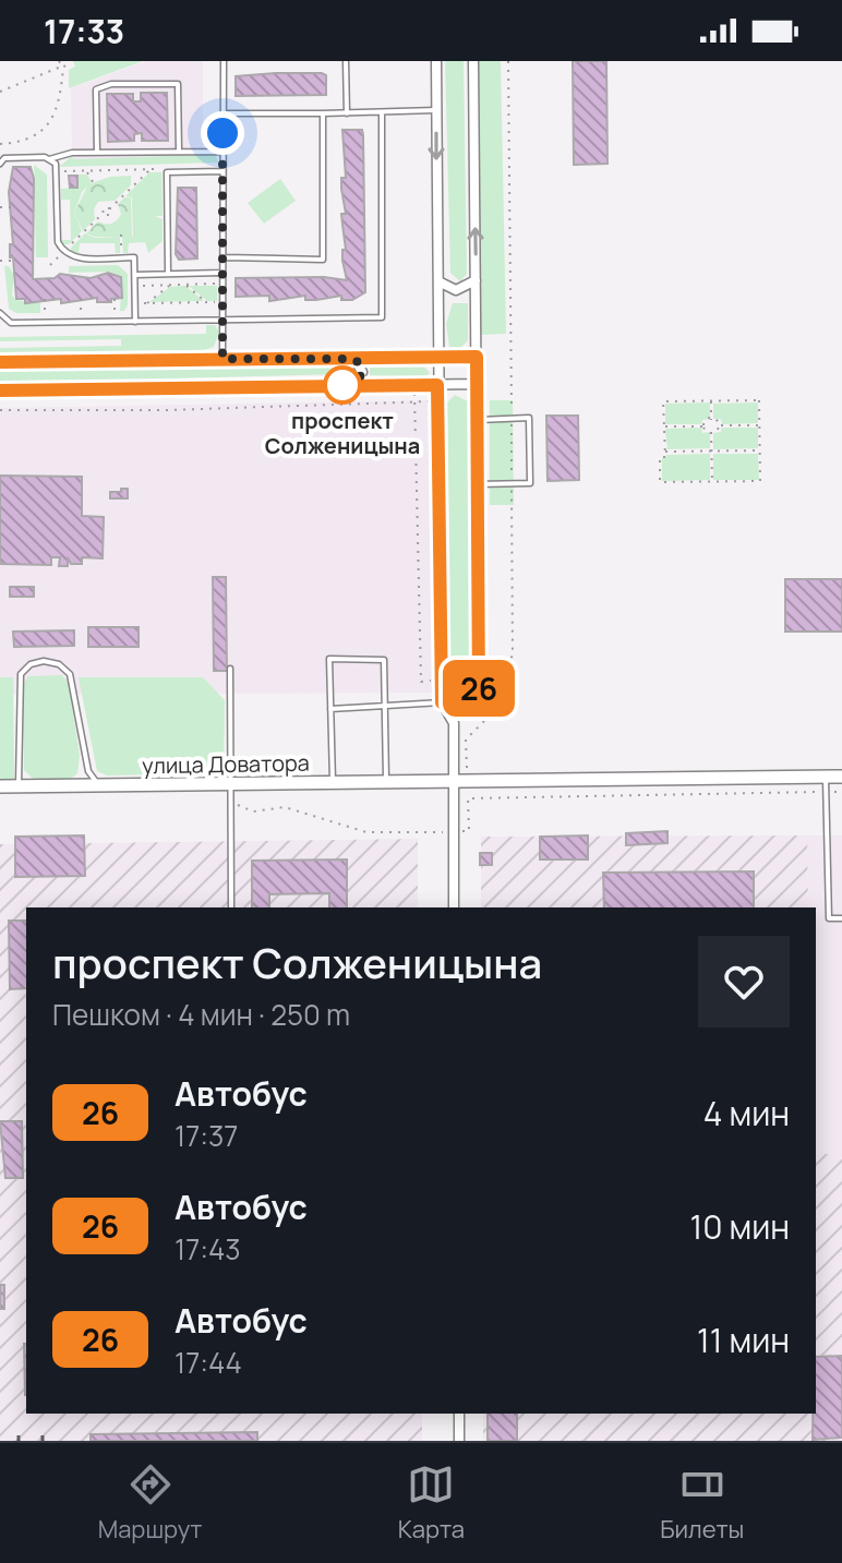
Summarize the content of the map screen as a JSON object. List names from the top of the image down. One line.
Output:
{"streets":{"street":["улица Доватора"]},"places":["проспект Солженицына"],"lines":["bus line 26"],"page":{"status":"17:33","on_map":"26","heading":["проспект Солженицына","Пешком · 4 мин · 250 m"],"list":[{"mark":"26","name":"Автобус","note":"17:37","value":"4 мин"},{"mark":"26","name":"Автобус","note":"17:43","value":"10 мин"},{"mark":"26","name":"Автобус","note":"17:44","value":"11 мин"}],"tabs":["Маршрут","Карта","Билеты"]}}
